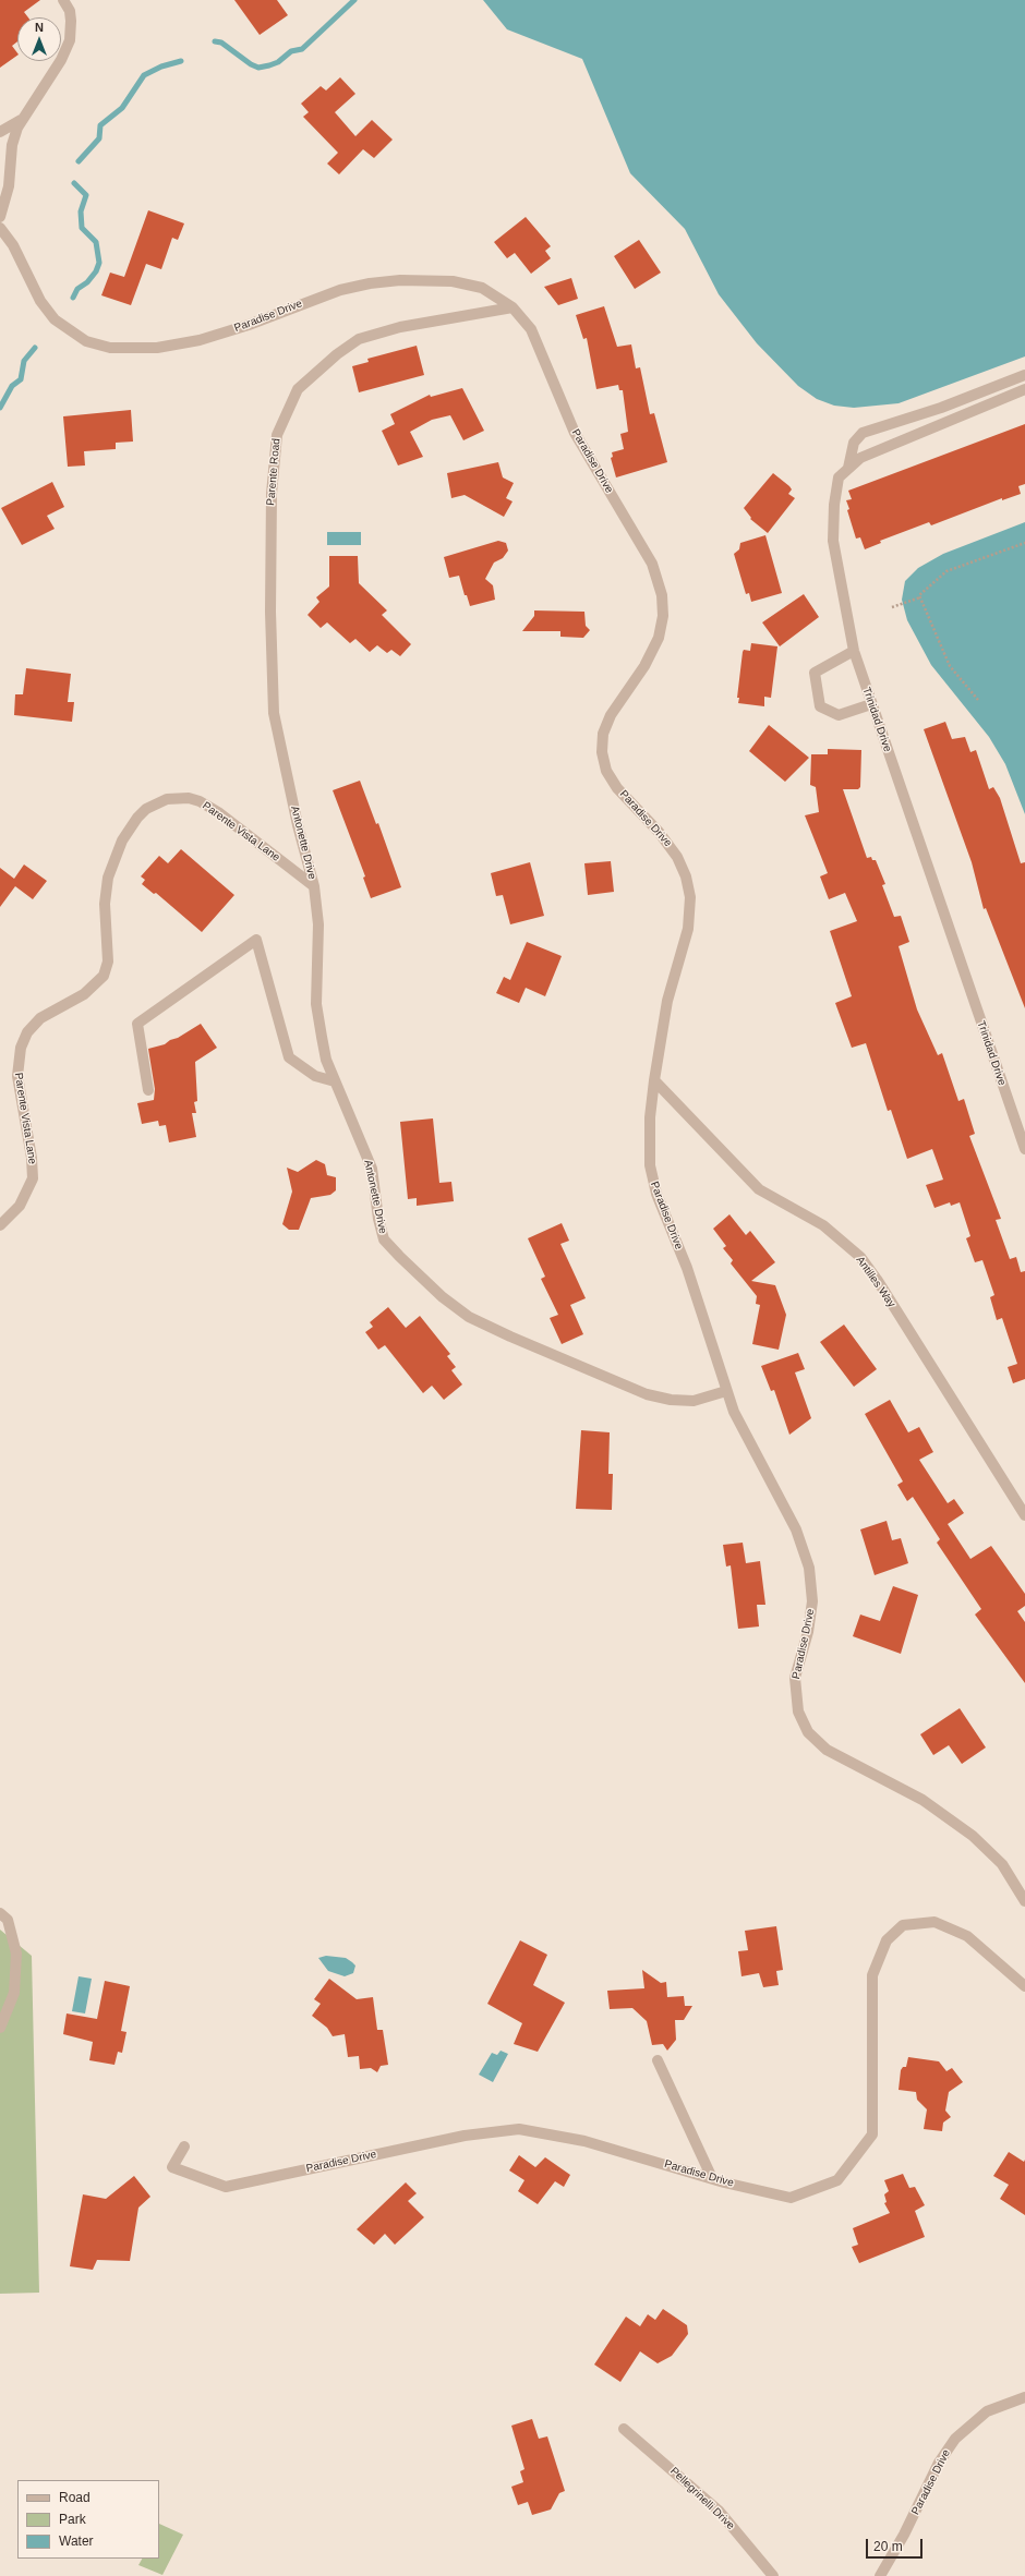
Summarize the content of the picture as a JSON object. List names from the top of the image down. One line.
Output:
{"streets":{"street":["Paradise Drive","Parente Road","Trinidad Drive","Parente Vista Lane","Antonette Drive","Antilles Way","Pellegrinelli Drive"]},"crossings":[["Paradise Drive","Parente Road"],["Paradise Drive","Antonette Drive"],["Paradise Drive","Antilles Way"],["Parente Road","Antonette Drive"],["Parente Vista Lane","Antonette Drive"]],"legend":["Road","Park","Water"],"scale_bar":"20 m","north":"top"}
